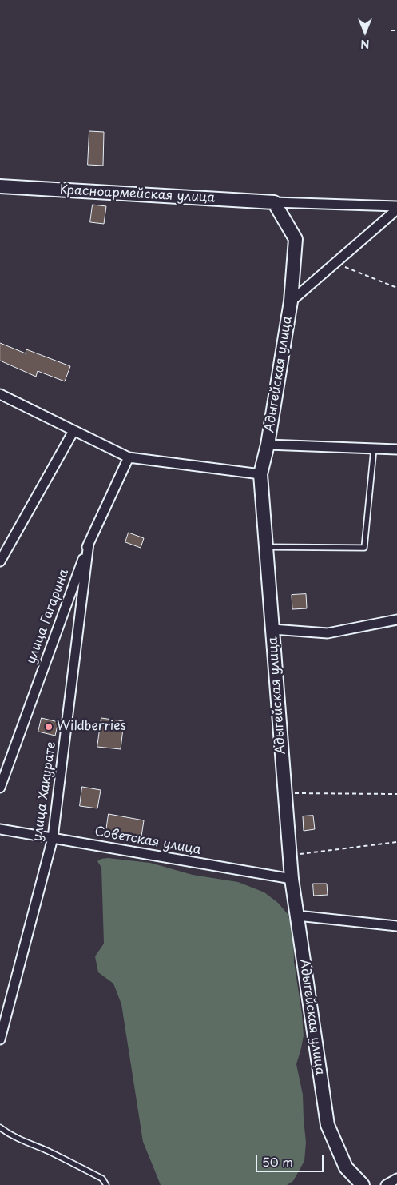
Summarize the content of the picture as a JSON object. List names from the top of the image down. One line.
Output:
{"streets":{"main road":["Красноармейская улица","Адыгейская улица"],"street":["улица Гагарина","улица Хакурате","Советская улица"]},"crossings":[["Красноармейская улица","Адыгейская улица"],["Адыгейская улица","Советская улица"],["улица Гагарина","улица Хакурате"],["улица Хакурате","Советская улица"]],"places":["Wildberries"],"scale_bar":"50 m","north":"bottom"}
